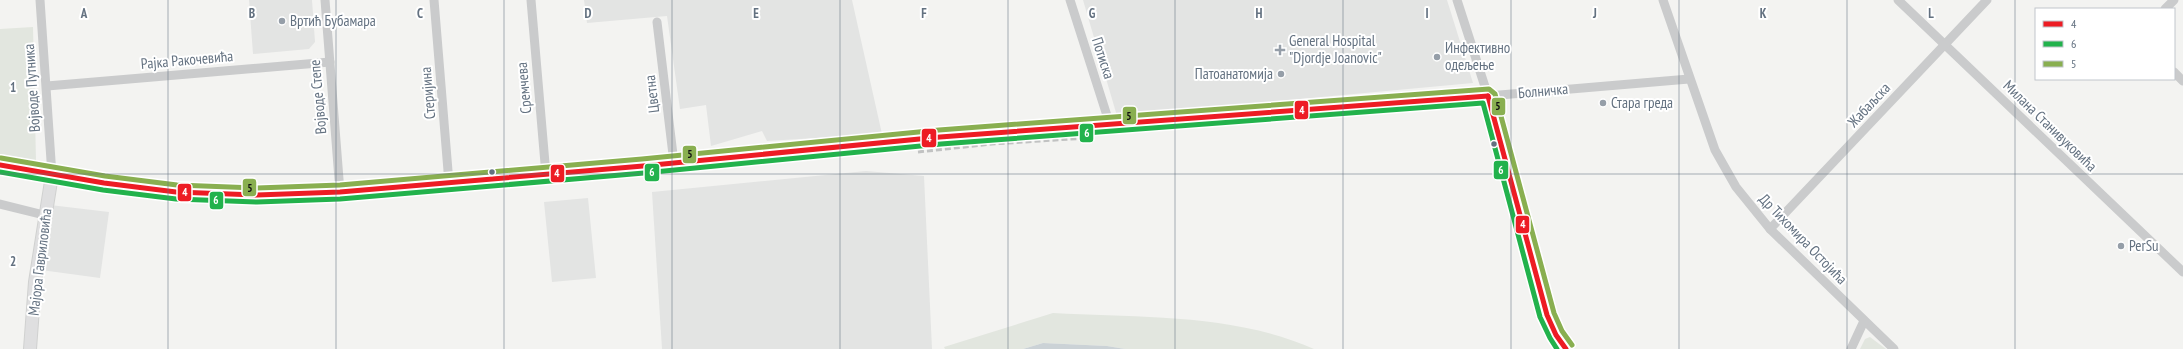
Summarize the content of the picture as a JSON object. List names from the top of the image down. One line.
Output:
{"streets":{"street":["Потиска","Рајка Ракочевића","Војводе Путника","Сремчева","Болничка","Стеријина","Цветна","Војводе Степе","Жабаљска","Милана Станивуковића","Др Тихомира Остојића","Мајора Гавриловића"]},"crossings":[["Потиска","Болничка"],["Рајка Ракочевића","Војводе Путника"],["Рајка Ракочевића","Војводе Степе"],["Војводе Путника","Болничка"],["Војводе Путника","Мајора Гавриловића"],["Сремчева","Болничка"],["Болничка","Стеријина"],["Болничка","Цветна"],["Болничка","Војводе Степе"],["Болничка","Др Тихомира Остојића"],["Болничка","Мајора Гавриловића"],["Жабаљска","Милана Станивуковића"],["Жабаљска","Др Тихомира Остојића"]],"places":{"other":["Вртић Бубамара","Инфективно одељење","Патоанатомија","Стара греда","PerSu"],"health":["General Hospital \"Djordje Joanovic\""]},"lines":["transit line 5","transit line 4","transit line 6"],"legend":["4","6","5"],"grid":{"columns":["A","B","C","D","E","F","G","H","I","J","K","L"],"rows":["1","2"]}}
